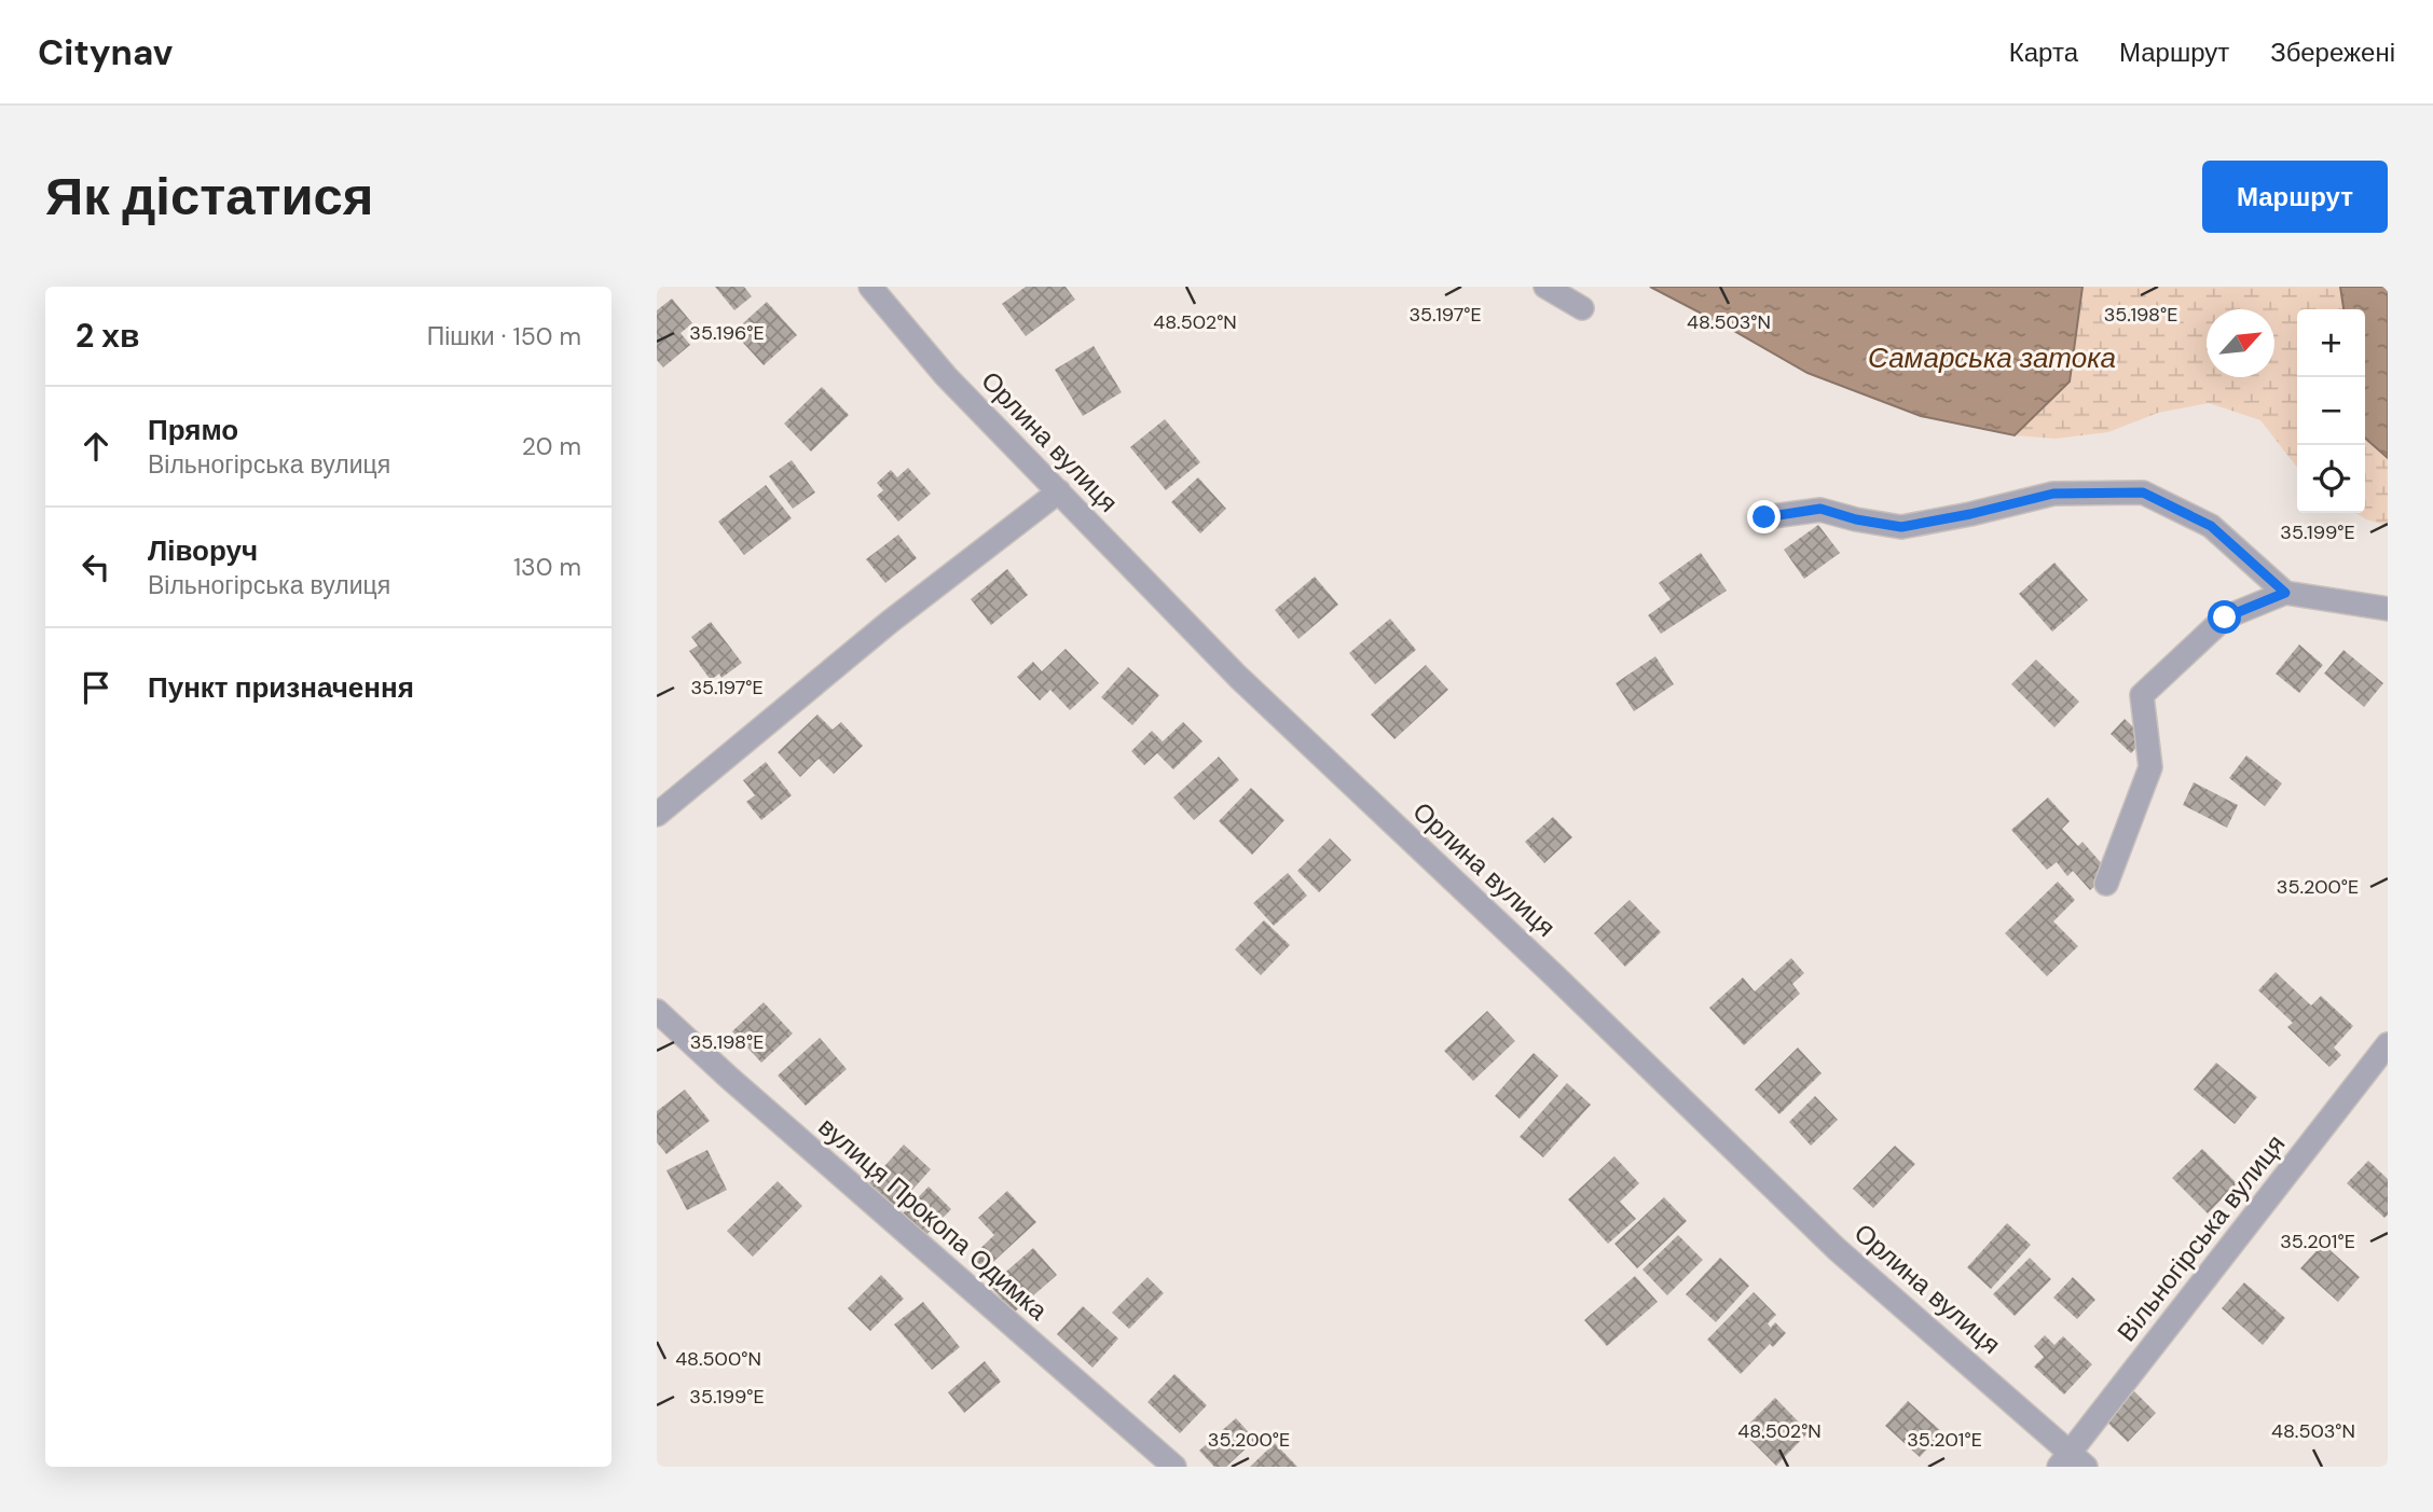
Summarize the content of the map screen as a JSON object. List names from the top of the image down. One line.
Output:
{"streets":{"street":["Орлина вулиця","вулиця Прокопа Одимка","Вільногірська вулиця"]},"crossings":[["Орлина вулиця","Вільногірська вулиця"]],"water":["Самарська затока"],"north":"top right","page":{"header":"Citynav","nav":["Карта","Маршрут","Збережені"],"buttons":"Маршрут","title":"Як дістатися","heading":["2 хв","Пішки · 150 m"],"map_buttons":["+","−"],"list":[["Прямо","Вільногірська вулиця","20 m"],["Ліворуч","Вільногірська вулиця","130 m"],"Пункт призначення"]},"coordinates":["35.197°E","35.198°E","48.502°N","48.503°N","35.196°E","35.199°E","35.200°E","35.201°E","48.500°N"]}
